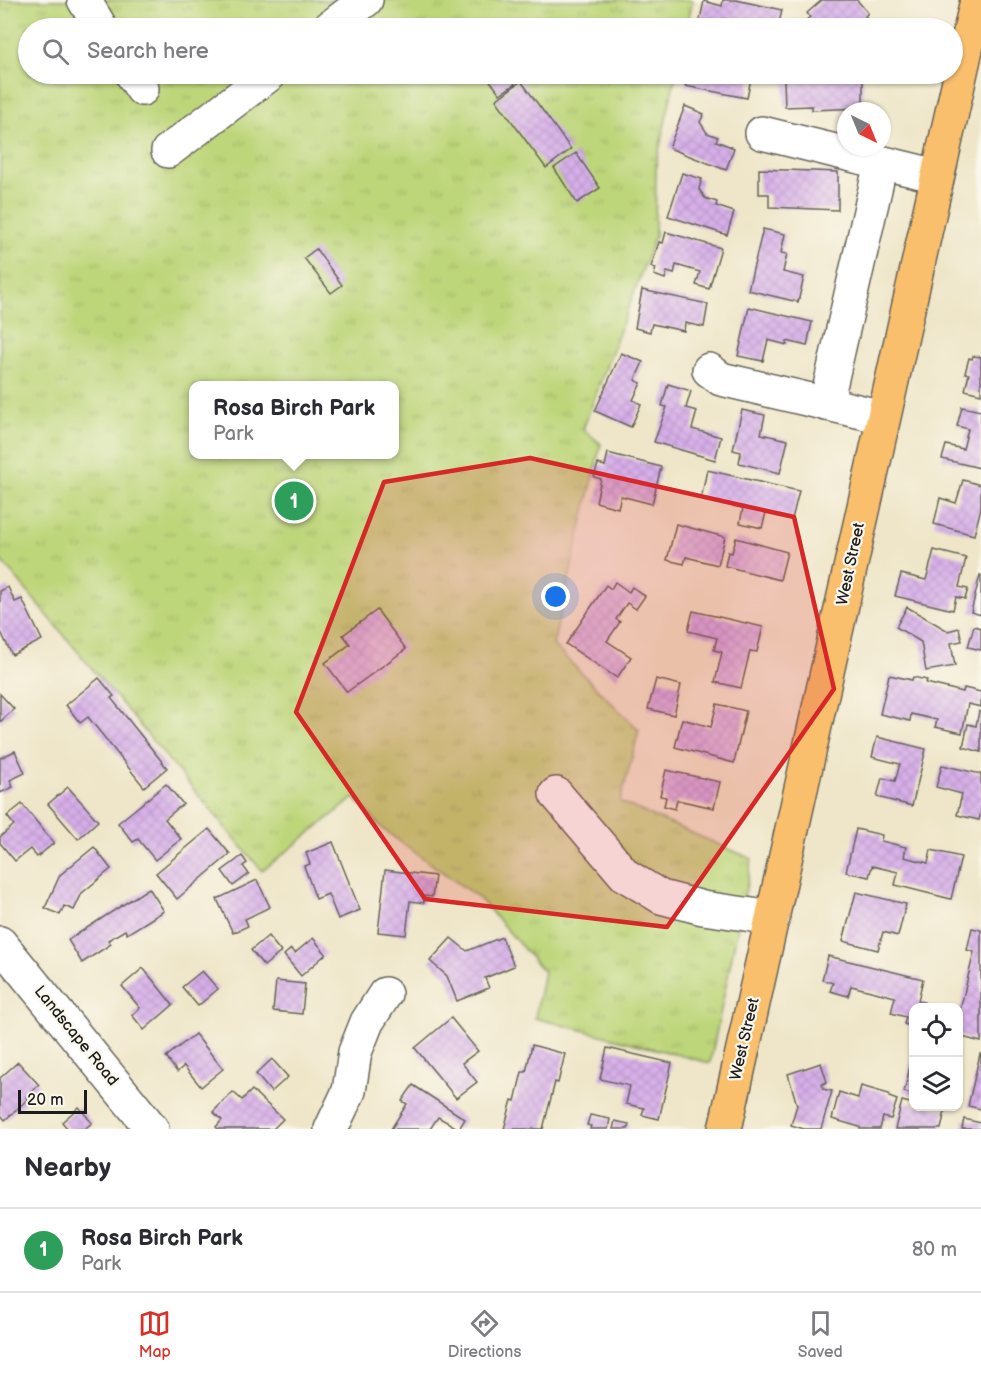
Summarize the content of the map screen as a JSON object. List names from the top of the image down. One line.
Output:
{"streets":{"main road":["West Street"],"street":["Landscape Road"]},"scale_bar":"20 m","north":"bottom right","page":{"search":"Search here","popup":["Rosa Birch Park","Park"],"pins":"1","scale":"20 m","heading":"Nearby","list":[{"mark":"1","name":"Rosa Birch Park","note":"Park","value":"80 m"}],"nav":["Map","Directions","Saved"]}}
